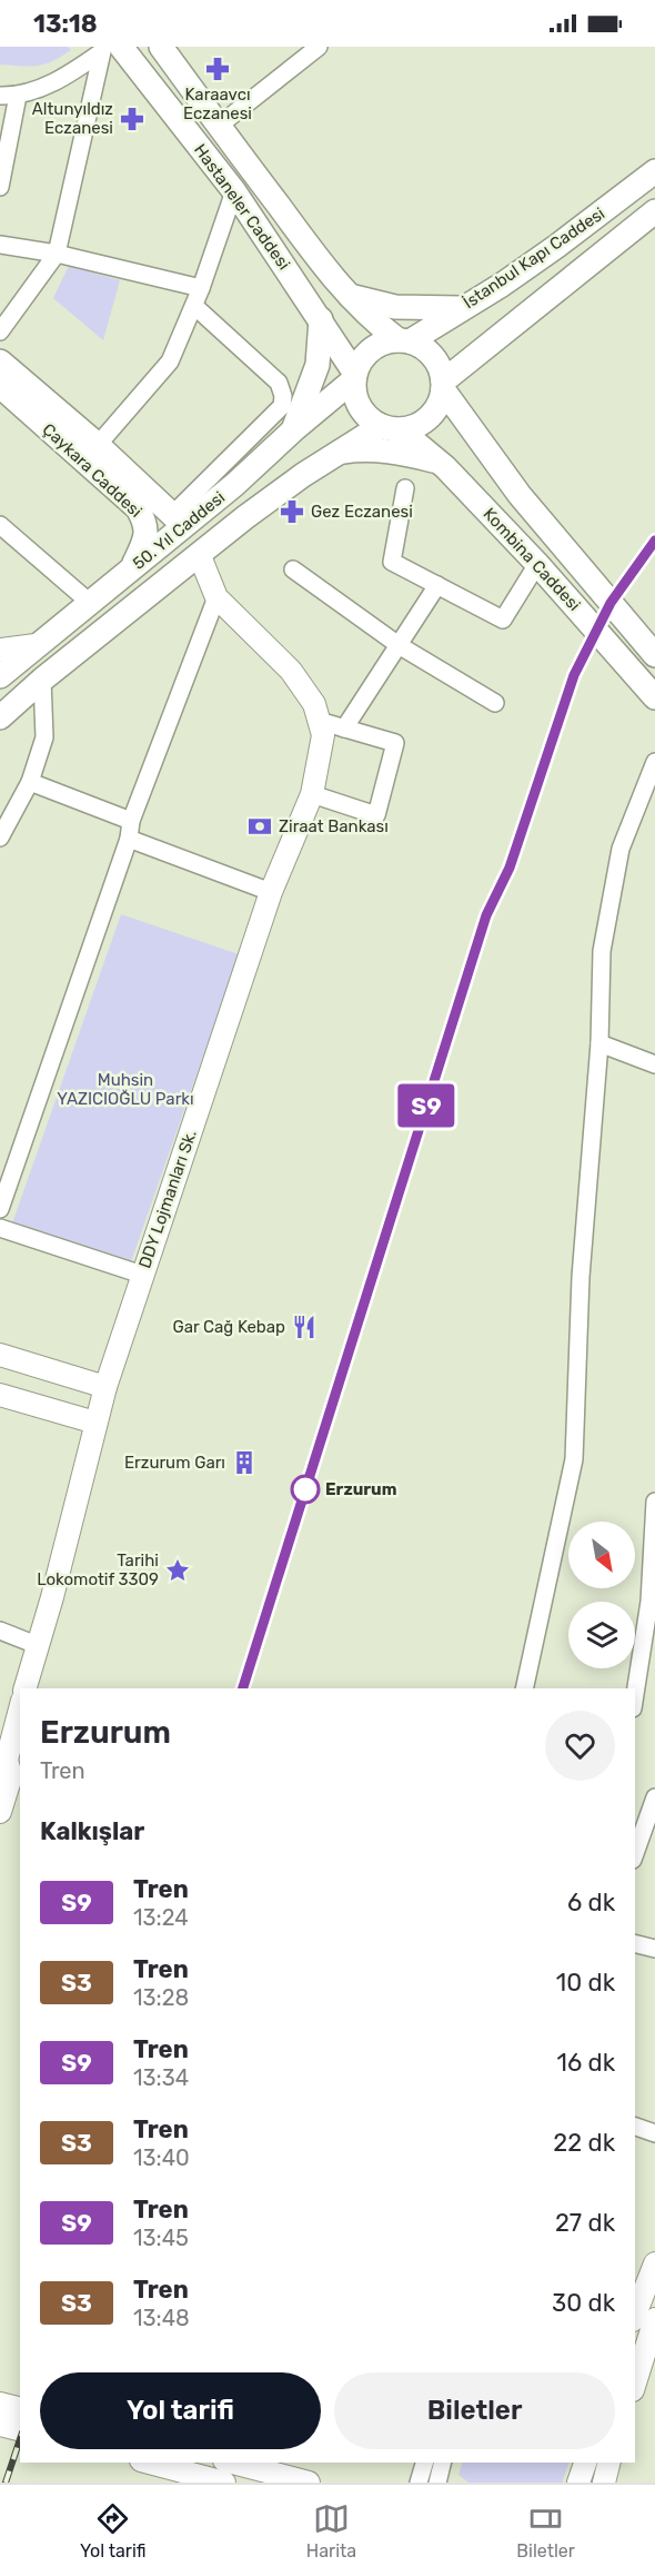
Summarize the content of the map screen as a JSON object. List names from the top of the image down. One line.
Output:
{"streets":{"main road":["Hastaneler Caddesi","İstanbul Kapı Caddesi","Çaykara Caddesi","50. Yıl Caddesi","Kombina Caddesi"],"street":["DDY Lojmanları Sk."]},"crossings":[["Hastaneler Caddesi","İstanbul Kapı Caddesi"],["Hastaneler Caddesi","50. Yıl Caddesi"],["Hastaneler Caddesi","Kombina Caddesi"],["İstanbul Kapı Caddesi","50. Yıl Caddesi"],["İstanbul Kapı Caddesi","Kombina Caddesi"],["Çaykara Caddesi","50. Yıl Caddesi"],["50. Yıl Caddesi","Kombina Caddesi"],["50. Yıl Caddesi","DDY Lojmanları Sk."]],"parks":["Muhsin YAZICIOĞLU Parkı"],"places":{"pharmacy":["Karaavcı Eczanesi","Altunyıldız Eczanesi","Gez Eczanesi"],"bank":["Ziraat Bankası"],"restaurant":["Gar Cağ Kebap"],"building":["Erzurum Garı"],"other":["Erzurum"],"place":["Tarihi Lokomotif 3309"]},"north":"bottom right","page":{"status":"13:18","on_map":"S9","heading":[["Erzurum","Tren"],"Kalkışlar"],"list":[{"mark":"S9","name":"Tren","note":"13:24","value":"6 dk"},{"mark":"S3","name":"Tren","note":"13:28","value":"10 dk"},{"mark":"S9","name":"Tren","note":"13:34","value":"16 dk"},{"mark":"S3","name":"Tren","note":"13:40","value":"22 dk"},{"mark":"S9","name":"Tren","note":"13:45","value":"27 dk"},{"mark":"S3","name":"Tren","note":"13:48","value":"30 dk"}],"buttons":["Yol tarifi","Biletler"],"tabs":["Yol tarifi","Harita","Biletler"]}}
